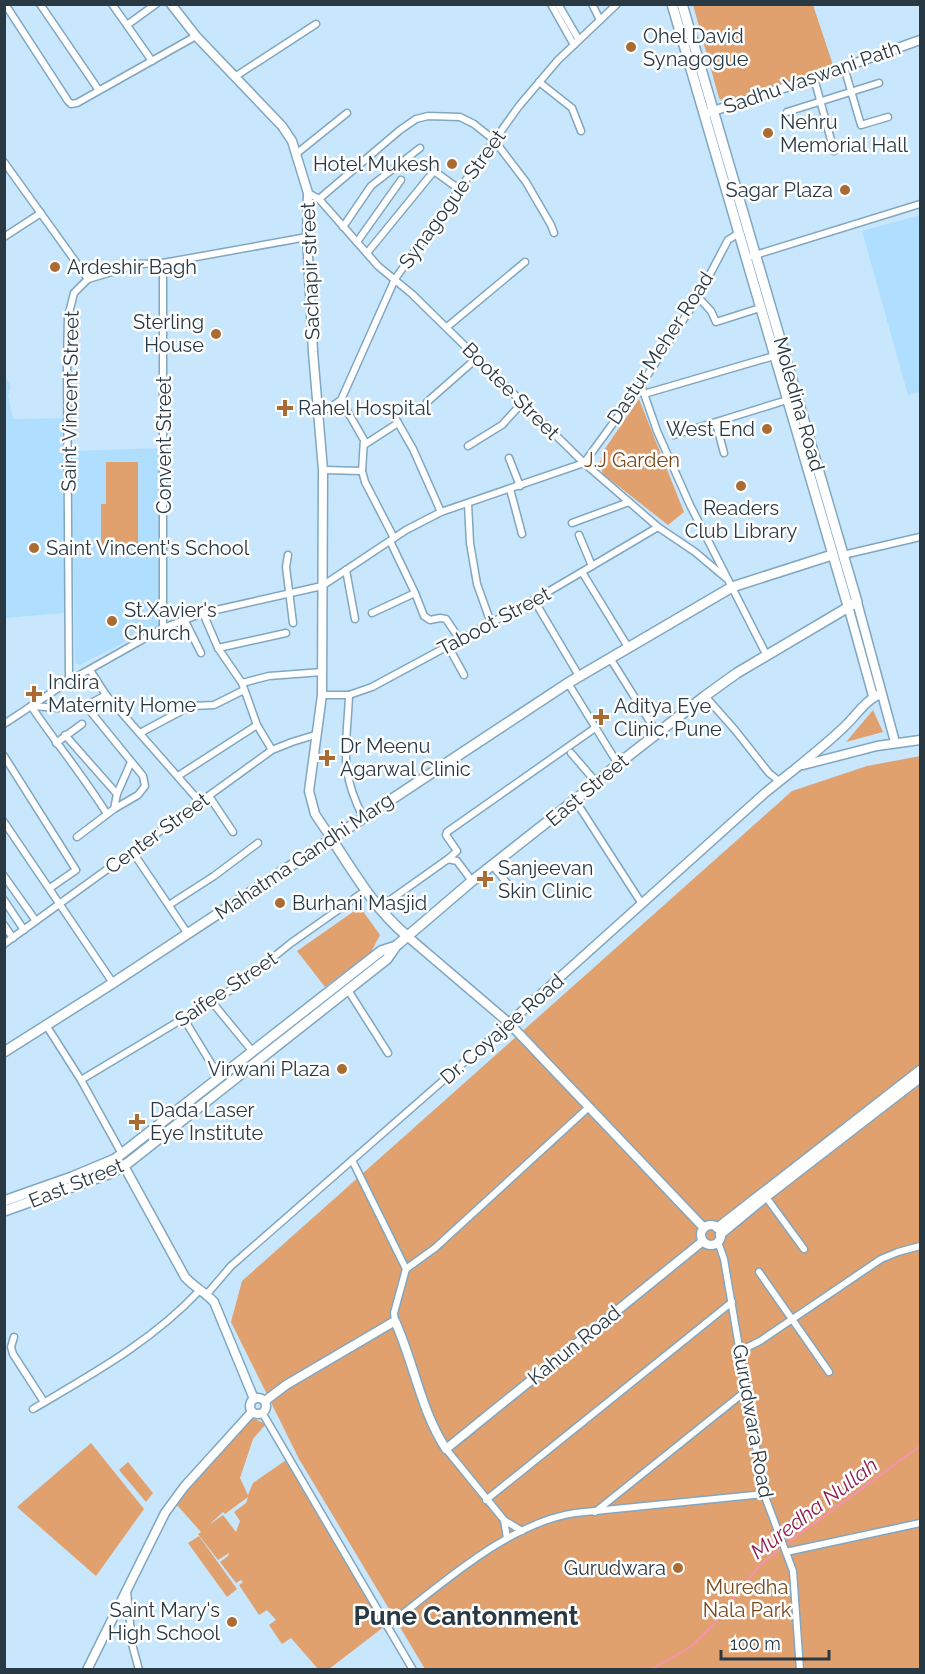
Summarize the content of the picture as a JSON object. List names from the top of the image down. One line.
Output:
{"streets":{"main road":["Moledina Road","East Street","Mahatma Gandhi Marg"],"street":["Sadhu Vaswani Path","Synagogue Street","Sachapir street","Dastur Meher Road","Bootee Street","Saint Vincent Street","Convent Street","Taboot Street","Center Street","Saifee Street","Dr. Coyajee Road","Kahun Road","Gurudwara Road"]},"crossings":[["Sadhu Vaswani Path","Moledina Road"],["Synagogue Street","Bootee Street"],["Sachapir street","Bootee Street"],["Dastur Meher Road","Bootee Street"],["Dastur Meher Road","Moledina Road"],["Bootee Street","Taboot Street"],["Moledina Road","East Street"],["Moledina Road","Mahatma Gandhi Marg"],["Kahun Road","Gurudwara Road"]],"districts":["Pune Cantonment"],"water":["Muredha Nullah"],"parks":["J.J Garden","Muredha Nala Park"],"places":{"other":["Ohel David Synagogue","Nehru Memorial Hall","Hotel Mukesh","Sagar Plaza","Ardeshir Bagh","Sterling House","West End","Readers Club Library","Saint Vincent's School","St.Xavier's Church","Burhani Masjid","Virwani Plaza","Gurudwara","Saint Mary's High School"],"health":["Rahel Hospital","Indira Maternity Home","Aditya Eye Clinic, Pune","Dr Meenu Agarwal Clinic","Sanjeevan Skin Clinic","Dada Laser Eye Institute"]},"scale_bar":"100 m"}
